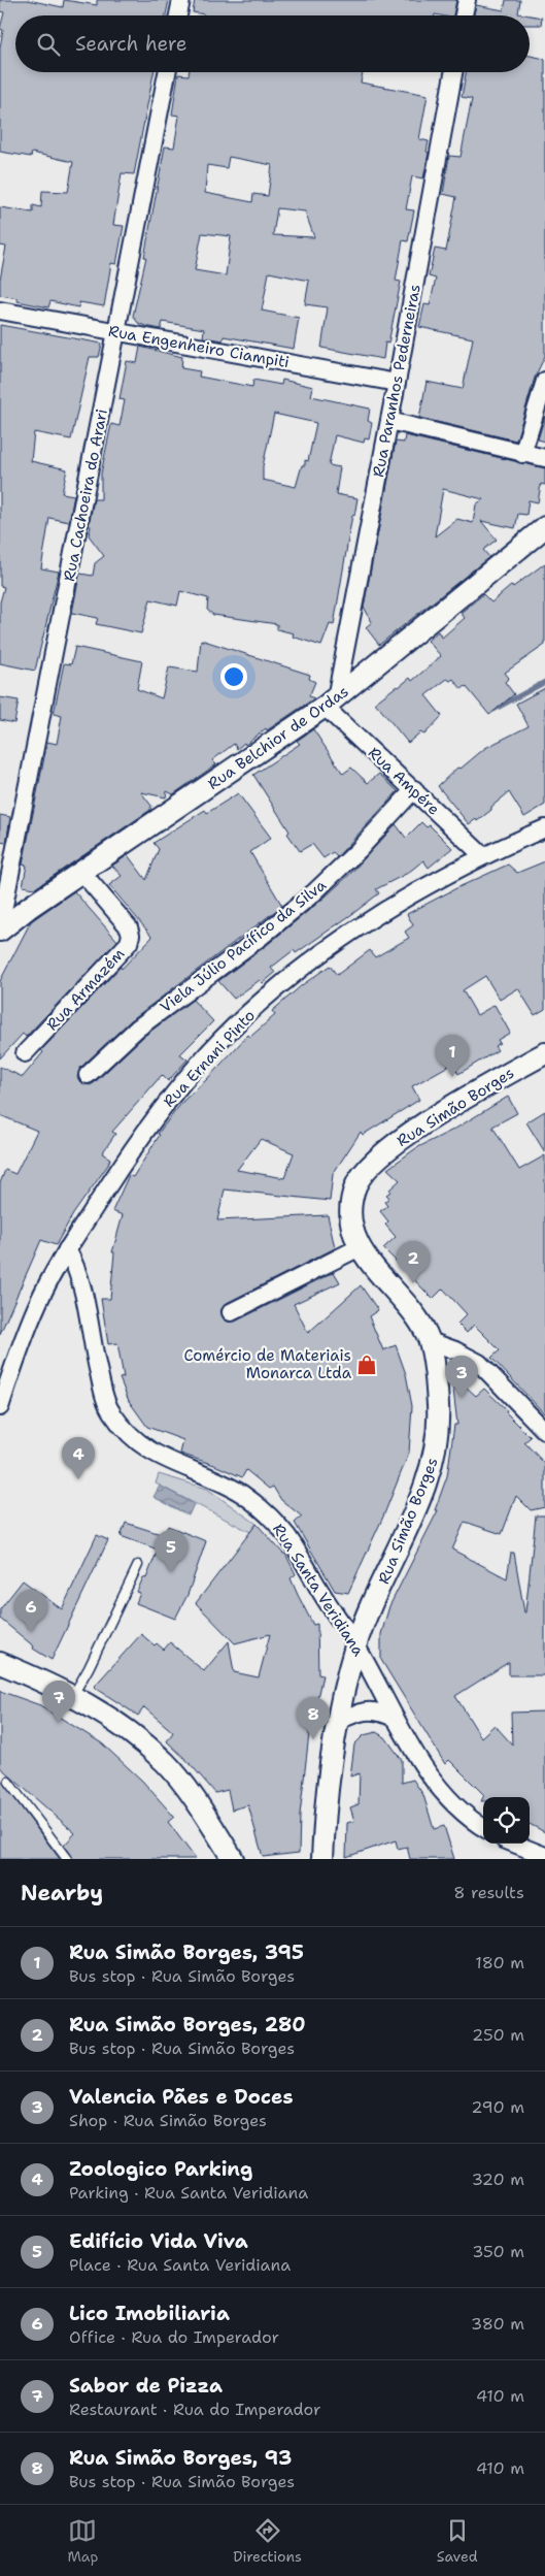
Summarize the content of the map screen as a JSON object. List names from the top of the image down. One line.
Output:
{"streets":{"street":["Rua Engenheiro Ciampiti","Rua Paranhos Pederneiras","Rua Cachoeira do Arari","Rua Belchior de Ordas","Rua Ampére","Viela Júlio Pacífico da Silva","Rua Armazém","Rua Ernani Pinto","Rua Simão Borges","Rua Santa Veridiana"]},"crossings":[["Rua Engenheiro Ciampiti","Rua Paranhos Pederneiras"],["Rua Engenheiro Ciampiti","Rua Cachoeira do Arari"],["Rua Paranhos Pederneiras","Rua Belchior de Ordas"],["Rua Paranhos Pederneiras","Rua Ampére"],["Rua Belchior de Ordas","Rua Ampére"],["Rua Belchior de Ordas","Rua Armazém"],["Rua Ampére","Viela Júlio Pacífico da Silva"],["Rua Ampére","Rua Ernani Pinto"],["Rua Ernani Pinto","Rua Santa Veridiana"],["Rua Simão Borges","Rua Santa Veridiana"]],"places":{"shop":["Comércio de Materiais Monarca Ltda"]},"page":{"search":"Search here","pins":["1","2","3","4","5","6","7","8"],"heading":["Nearby","8 results"],"list":[{"mark":"1","name":"Rua Simão Borges, 395","note":"Bus stop · Rua Simão Borges","value":"180 m"},{"mark":"2","name":"Rua Simão Borges, 280","note":"Bus stop · Rua Simão Borges","value":"250 m"},{"mark":"3","name":"Valencia Pães e Doces","note":"Shop · Rua Simão Borges","value":"290 m"},{"mark":"4","name":"Zoologico Parking","note":"Parking · Rua Santa Veridiana","value":"320 m"},{"mark":"5","name":"Edifício Vida Viva","note":"Place · Rua Santa Veridiana","value":"350 m"},{"mark":"6","name":"Lico Imobiliaria","note":"Office · Rua do Imperador","value":"380 m"},{"mark":"7","name":"Sabor de Pizza","note":"Restaurant · Rua do Imperador","value":"410 m"},{"mark":"8","name":"Rua Simão Borges, 93","note":"Bus stop · Rua Simão Borges","value":"410 m"}],"nav":["Map","Directions","Saved"]}}
